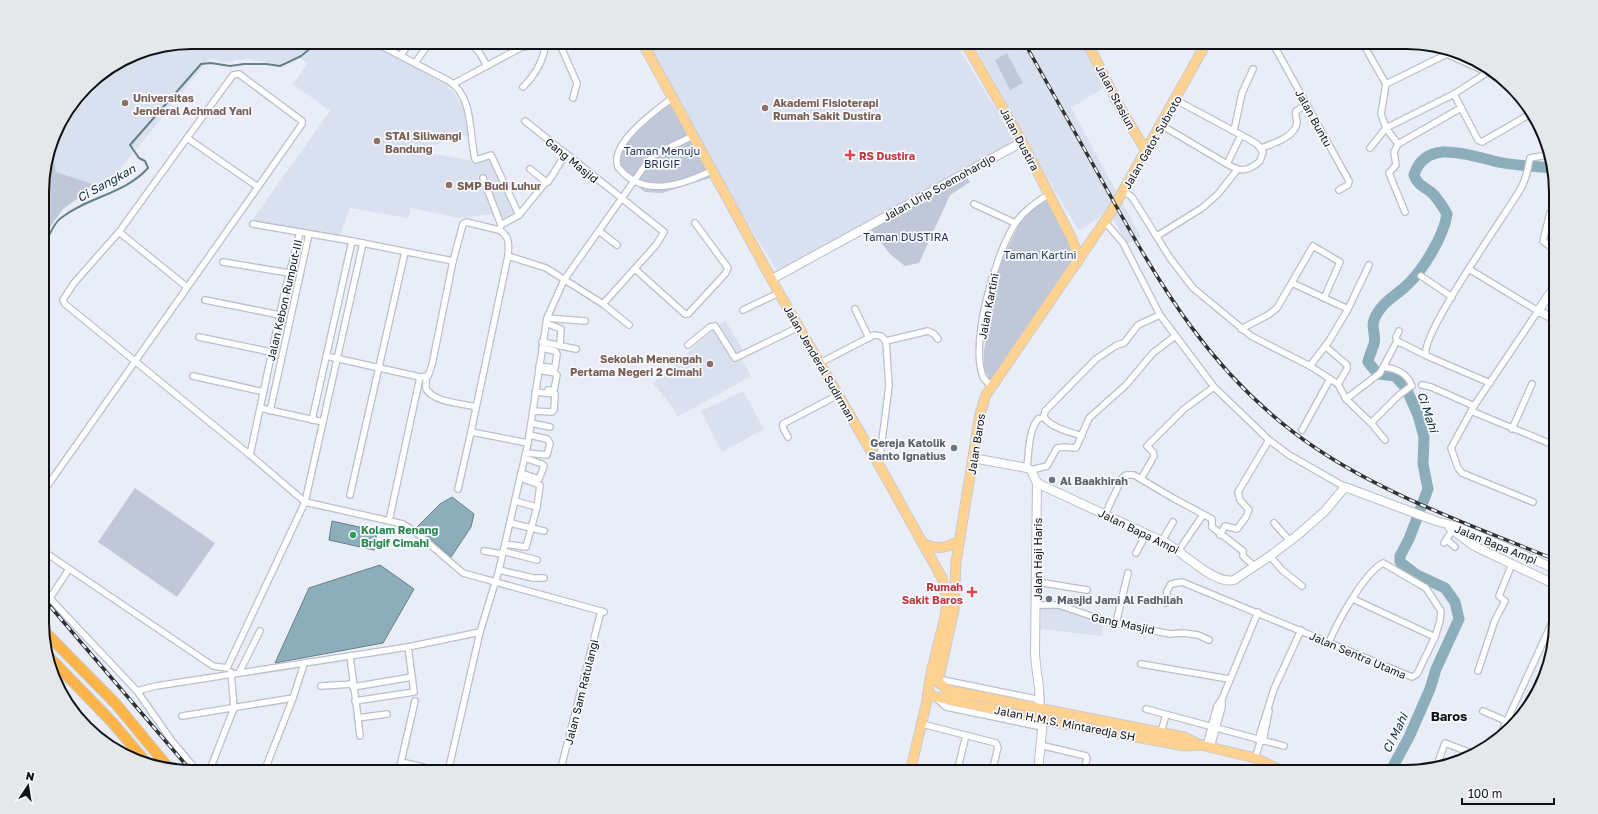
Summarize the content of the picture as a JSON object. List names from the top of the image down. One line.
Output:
{"streets":{"main road":["Jalan Stasiun","Jalan Dustira","Jalan Gatot Subroto","Jalan Jenderal Sudirman","Jalan Baros","Jalan H.M.S. Mintaredja SH"],"street":["Jalan Buntu","Gang Masjid","Jalan Urip Soemohardjo","Jalan Kebon Rumput-III","Jalan Kartini","Jalan Bapa Ampi","Jalan Haji Haris","Jalan Sentra Utama","Jalan Sam Ratulangi"]},"crossings":[["Jalan Stasiun","Jalan Gatot Subroto"],["Jalan Dustira","Jalan Urip Soemohardjo"],["Jalan Dustira","Jalan Kartini"],["Jalan Dustira","Jalan Baros"],["Jalan Gatot Subroto","Jalan Baros"],["Gang Masjid","Jalan Haji Haris"],["Jalan Urip Soemohardjo","Jalan Jenderal Sudirman"],["Jalan Kartini","Jalan Baros"],["Jalan Jenderal Sudirman","Jalan H.M.S. Mintaredja SH"],["Jalan Baros","Jalan H.M.S. Mintaredja SH"],["Jalan Bapa Ampi","Jalan Haji Haris"],["Jalan Haji Haris","Jalan H.M.S. Mintaredja SH"]],"districts":["Baros"],"water":["Ci Sangkan","Ci Mahi"],"parks":["Taman Menuju BRIGIF","Taman DUSTIRA","Taman Kartini"],"places":{"other":["Universitas Jenderal Achmad Yani","Akademi Fisioterapi Rumah Sakit Dustira","STAI Siliwangi Bandung","SMP Budi Luhur","Sekolah Menengah Pertama Negeri 2 Cimahi","Gereja Katolik Santo Ignatius","Al Baakhirah","Kolam Renang Brigif Cimahi","Masjid Jami Al Fadhilah"],"health":["RS Dustira","Rumah Sakit Baros"]},"scale_bar":"100 m","north":"top"}
